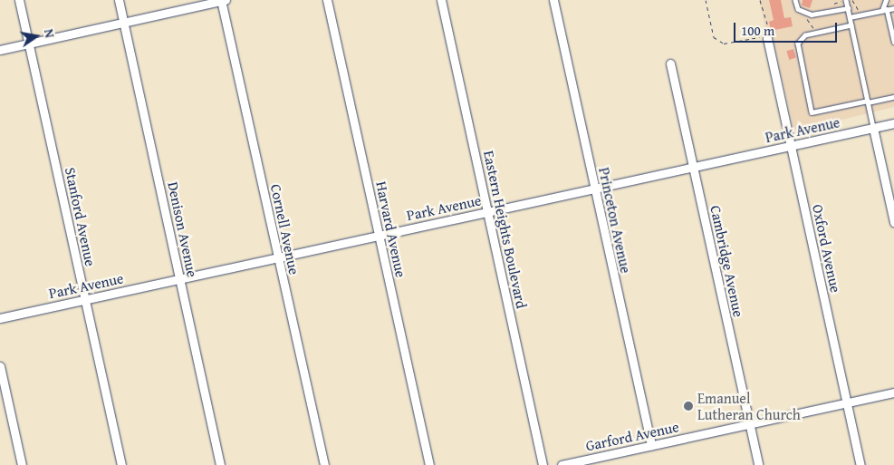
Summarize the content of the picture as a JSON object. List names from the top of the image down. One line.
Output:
{"streets":{"street":["Park Avenue","Stanford Avenue","Princeton Avenue","Denison Avenue","Cornell Avenue","Harvard Avenue","Eastern Heights Boulevard","Oxford Avenue","Cambridge Avenue","Garford Avenue"]},"crossings":[["Park Avenue","Stanford Avenue"],["Park Avenue","Princeton Avenue"],["Park Avenue","Denison Avenue"],["Park Avenue","Cornell Avenue"],["Park Avenue","Harvard Avenue"],["Park Avenue","Eastern Heights Boulevard"],["Park Avenue","Oxford Avenue"],["Park Avenue","Cambridge Avenue"],["Princeton Avenue","Garford Avenue"],["Oxford Avenue","Garford Avenue"],["Cambridge Avenue","Garford Avenue"]],"places":["Emanuel Lutheran Church"],"scale_bar":"100 m","north":"right"}
